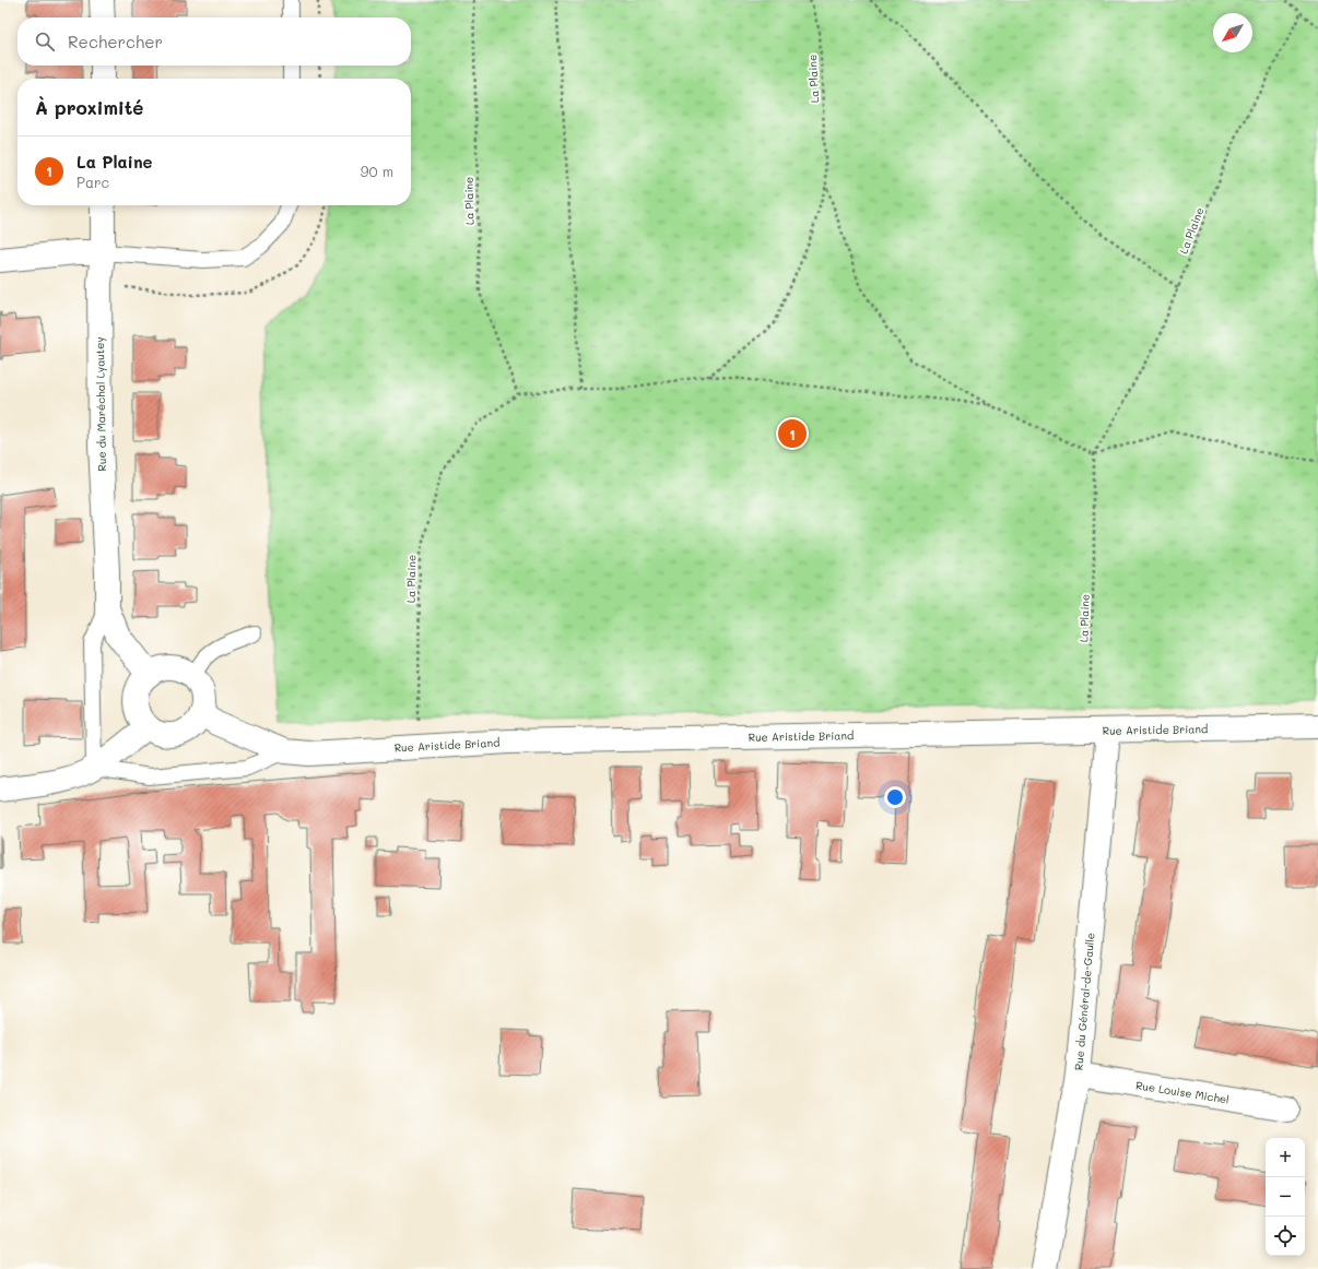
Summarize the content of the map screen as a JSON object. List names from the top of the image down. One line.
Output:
{"streets":{"street":["Rue du Maréchal Lyautey","Rue Aristide Briand","Rue du Général-de-Gaulle","Rue Louise Michel"],"path":["La Plaine"]},"crossings":[["La Plaine","Rue Aristide Briand"],["La Plaine","Rue du Général-de-Gaulle"],["Rue du Maréchal Lyautey","Rue Aristide Briand"],["Rue Aristide Briand","Rue du Général-de-Gaulle"],["Rue du Général-de-Gaulle","Rue Louise Michel"]],"north":"bottom left","page":{"search":"Rechercher","heading":"À proximité","list":[{"mark":"1","name":"La Plaine","note":"Parc","value":"90 m"}],"pins":"1","map_buttons":["+","−"]}}
